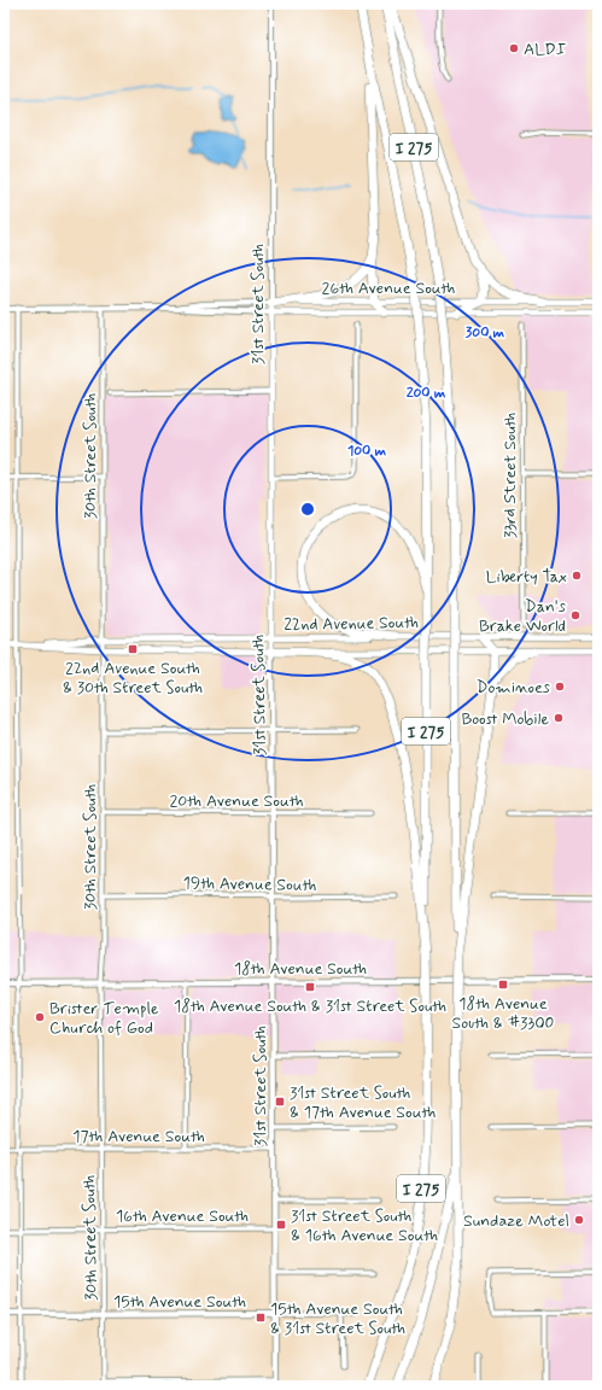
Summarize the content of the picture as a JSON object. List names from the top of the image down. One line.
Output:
{"streets":{"highway":["I 275"],"main road":["26th Avenue South","31st Street South","22nd Avenue South"],"street":["30th Street South","33rd Street South","20th Avenue South","19th Avenue South","18th Avenue South","17th Avenue South","16th Avenue South","15th Avenue South"]},"crossings":[["26th Avenue South","31st Street South"],["26th Avenue South","30th Street South"],["31st Street South","22nd Avenue South"],["31st Street South","20th Avenue South"],["31st Street South","19th Avenue South"],["31st Street South","18th Avenue South"],["31st Street South","17th Avenue South"],["31st Street South","16th Avenue South"],["31st Street South","15th Avenue South"],["30th Street South","22nd Avenue South"],["30th Street South","20th Avenue South"],["30th Street South","19th Avenue South"],["30th Street South","18th Avenue South"],["30th Street South","17th Avenue South"],["30th Street South","16th Avenue South"],["30th Street South","15th Avenue South"]],"places":{"other":["ALDI","Liberty Tax","Dan's Brake World","Dominoes","Boost Mobile","Brister Temple Church of God","Sundaze Motel"],"transit":["22nd Avenue South & 30th Street South","18th Avenue South & #3300","18th Avenue South & 31st Street South","31st Street South & 17th Avenue South","31st Street South & 16th Avenue South","15th Avenue South & 31st Street South"]},"rings":["300 m","200 m","100 m"]}
